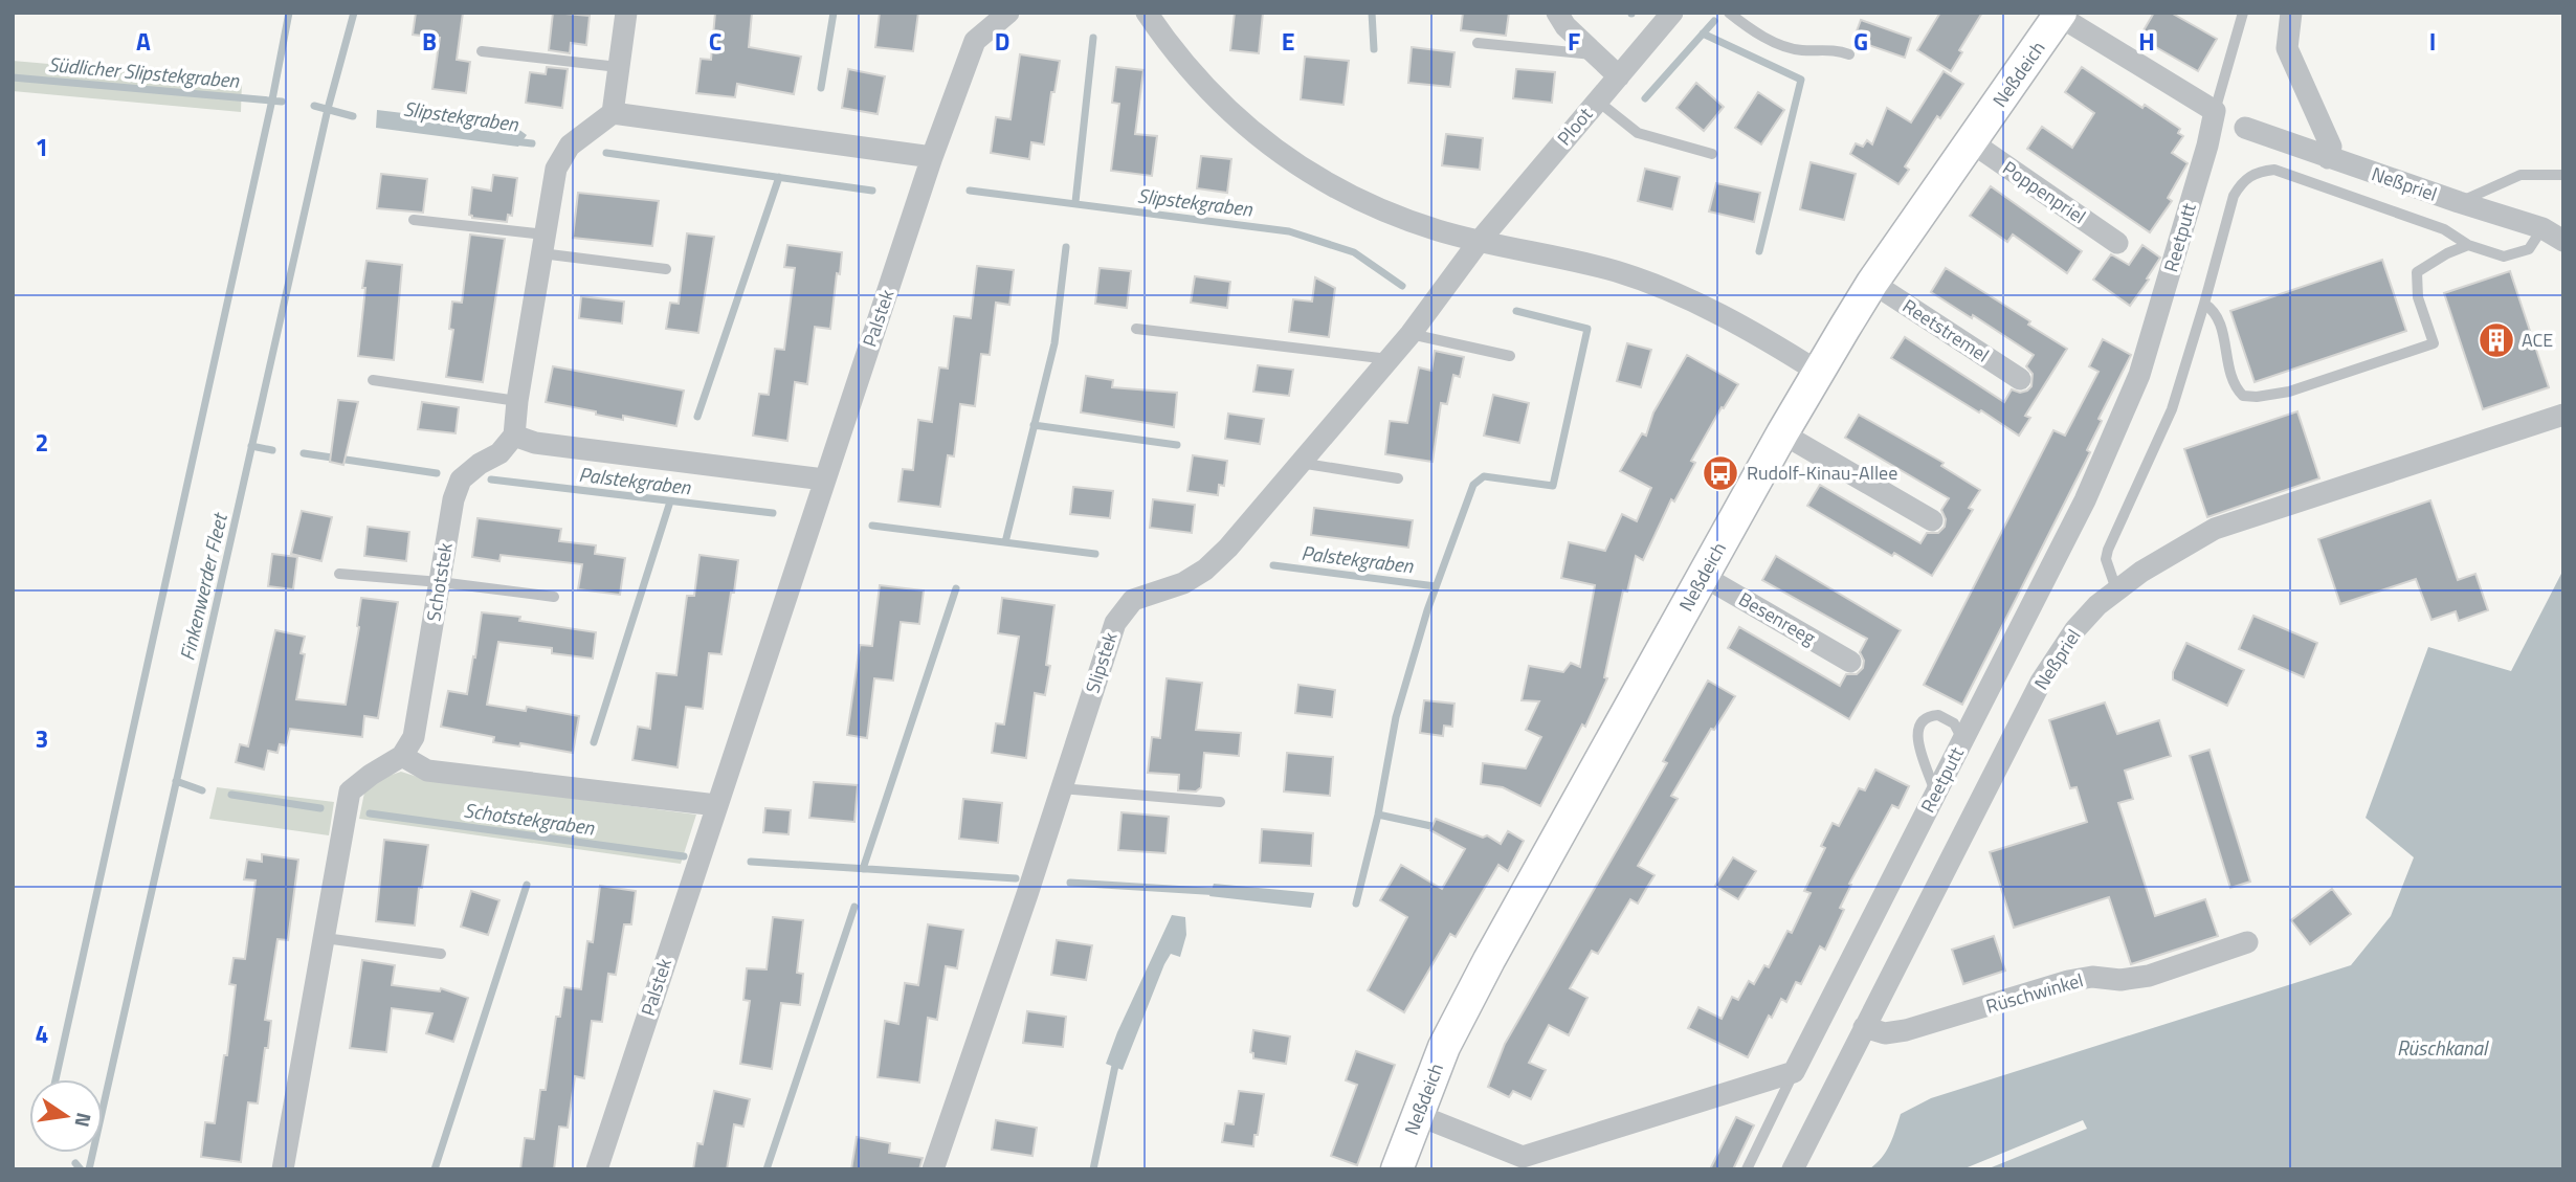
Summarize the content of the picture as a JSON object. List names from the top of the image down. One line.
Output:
{"streets":{"street":["Neßdeich","Ploot","Neßpriel","Poppenpriel","Reetputt","Palstek","Reetstremel","Schotstek","Besenreeg","Slipstek","Rüschwinkel"]},"crossings":[["Neßdeich","Poppenpriel"],["Neßdeich","Reetstremel"],["Neßdeich","Besenreeg"],["Ploot","Slipstek"],["Neßpriel","Rüschwinkel"]],"water":["Südlicher Slipstekgraben","Slipstekgraben","Palstekgraben","Finkenwerder Fleet","Schotstekgraben","Rüschkanal"],"places":{"building":["ACE"],"bus stop":["Rudolf-Kinau-Allee"]},"north":"right","grid":{"columns":["A","B","C","D","E","F","G","H","I"],"rows":["1","2","3","4"]}}
